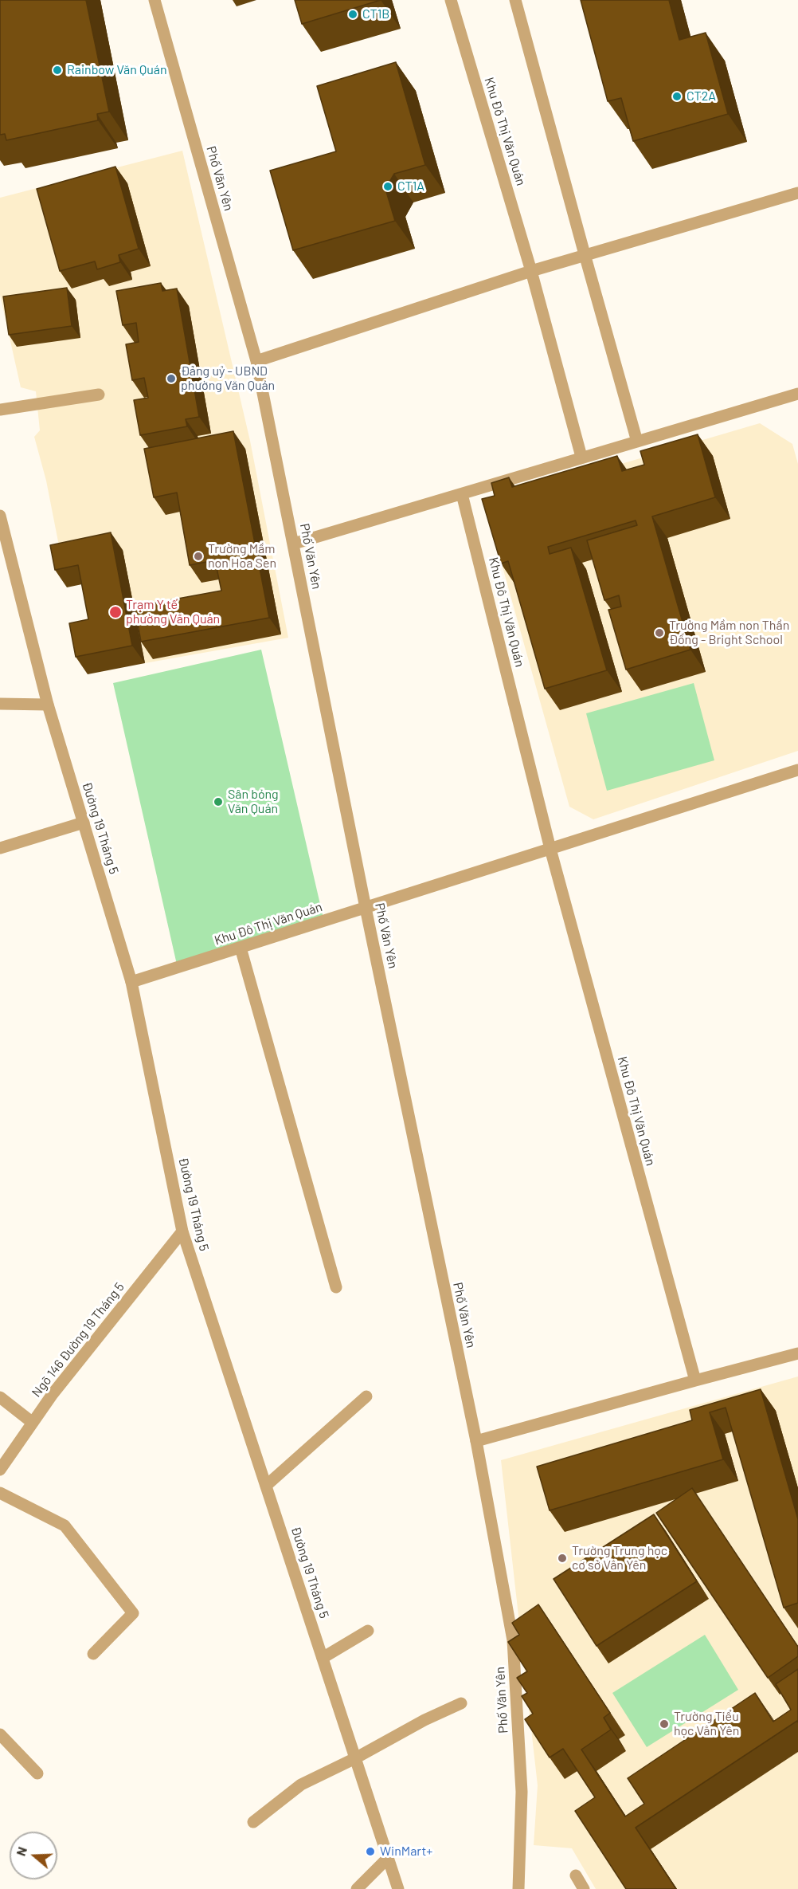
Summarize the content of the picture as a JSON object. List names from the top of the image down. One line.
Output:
{"streets":{"street":["Khu Đô Thị Văn Quán","Phố Văn Yên","Đường 19 Tháng 5","Ngõ 146 Đường 19 Tháng 5"]},"crossings":[["Khu Đô Thị Văn Quán","Phố Văn Yên"],["Khu Đô Thị Văn Quán","Đường 19 Tháng 5"],["Đường 19 Tháng 5","Ngõ 146 Đường 19 Tháng 5"]],"places":["CT1B","Rainbow Văn Quán","CT2A","CT1A","Đảng uỷ - UBND phường Văn Quán","Trường Mầm non Hoa Sen","Trạm Y tế phường Văn Quán","Trường Mầm non Thần Đồng - Bright School","Sân bóng Văn Quán","Trường Trung học cơ sở Văn Yên","Trường Tiểu học Văn Yên","WinMart+"],"north":"left"}
